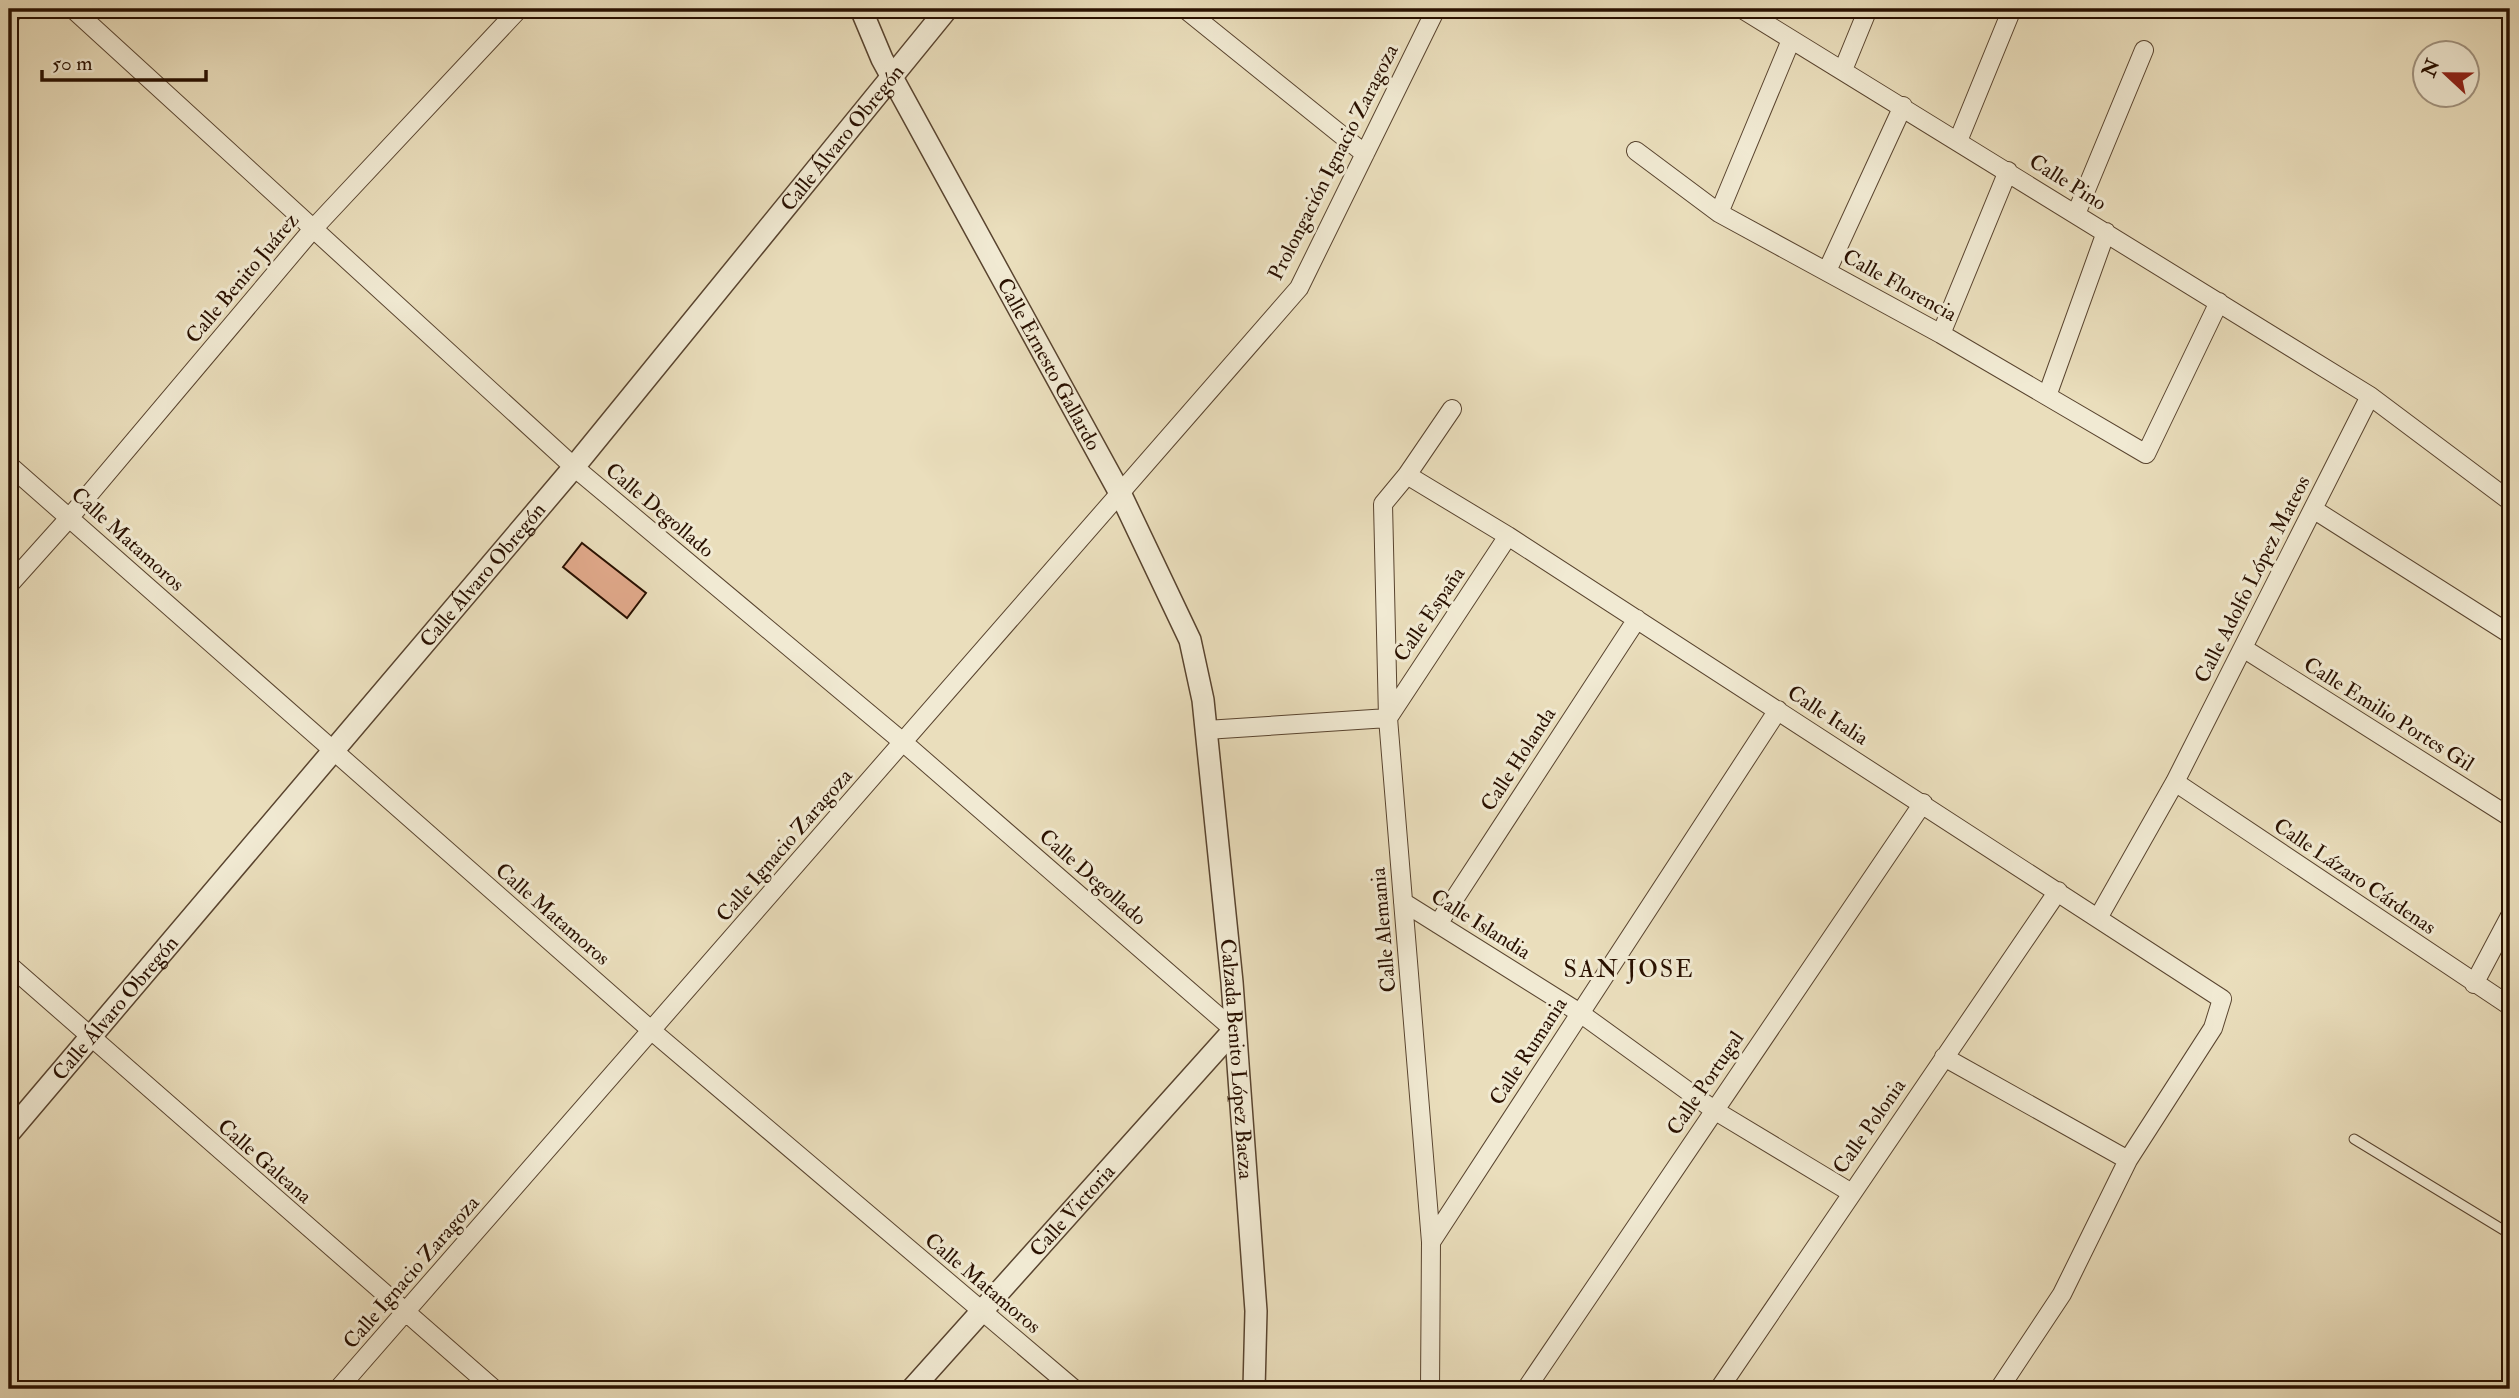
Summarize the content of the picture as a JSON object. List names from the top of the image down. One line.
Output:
{"streets":{"street":["Calle Álvaro Obregón","Prolongación Ignacio Zaragoza","Calle Pino","Calle Benito Juárez","Calle Florencia","Calle Ernesto Gallardo","Calle Degollado","Calle Matamoros","Calle Adolfo López Mateos","Calle España","Calle Emilio Portes Gil","Calle Italia","Calle Holanda","Calle Ignacio Zaragoza","Calle Lázaro Cárdenas","Calle Islandia","Calle Alemania","Calle Rumania","Calzada Benito López Baeza","Calle Portugal","Calle Polonia","Calle Galeana","Calle Victoria"]},"crossings":[["Calle Álvaro Obregón","Calle Ernesto Gallardo"],["Calle Álvaro Obregón","Calle Degollado"],["Calle Álvaro Obregón","Calle Matamoros"],["Calle Álvaro Obregón","Calle Galeana"],["Prolongación Ignacio Zaragoza","Calle Ignacio Zaragoza"],["Calle Pino","Calle Florencia"],["Calle Pino","Calle Adolfo López Mateos"],["Calle Benito Juárez","Calle Degollado"],["Calle Benito Juárez","Calle Matamoros"],["Calle Ernesto Gallardo","Calle Ignacio Zaragoza"],["Calle Ernesto Gallardo","Calzada Benito López Baeza"],["Calle Degollado","Calle Ignacio Zaragoza"],["Calle Degollado","Calzada Benito López Baeza"],["Calle Degollado","Calle Victoria"],["Calle Matamoros","Calle Ignacio Zaragoza"],["Calle Matamoros","Calle Victoria"],["Calle Adolfo López Mateos","Calle Emilio Portes Gil"],["Calle Adolfo López Mateos","Calle Lázaro Cárdenas"],["Calle España","Calle Italia"],["Calle España","Calle Alemania"],["Calle Italia","Calle Holanda"],["Calle Italia","Calle Alemania"],["Calle Italia","Calle Rumania"],["Calle Italia","Calle Portugal"],["Calle Italia","Calle Polonia"],["Calle Holanda","Calle Islandia"],["Calle Ignacio Zaragoza","Calle Galeana"],["Calle Islandia","Calle Alemania"],["Calle Islandia","Calle Rumania"],["Calle Islandia","Calle Portugal"],["Calle Islandia","Calle Polonia"],["Calle Alemania","Calle Rumania"],["Calzada Benito López Baeza","Calle Victoria"]],"districts":["SAN JOSE"],"scale_bar":"50 m","north":"left"}
